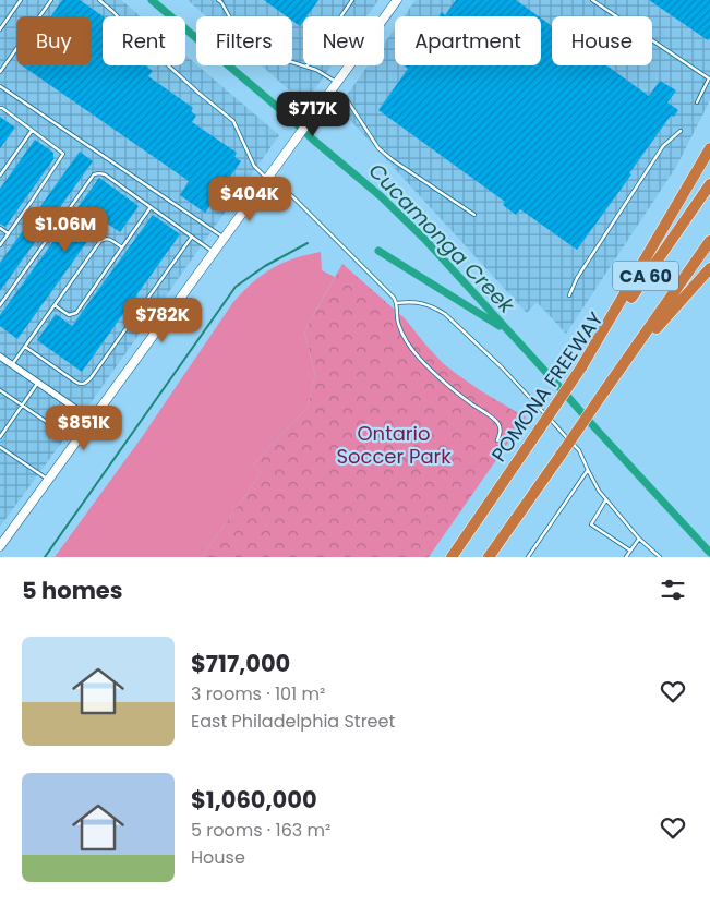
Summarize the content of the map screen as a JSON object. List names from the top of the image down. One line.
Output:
{"streets":{"highway":["CA 60","POMONA FREEWAY"]},"water":["Cucamonga Creek"],"parks":["Ontario Soccer Park"],"page":{"chip":["Buy","Rent","Filters","New","Apartment","House"],"price":["$717K","$404K","$1.06M","$782K","$851K"],"heading":"5 homes","list":[{"name":"$717,000","note":"3 rooms · 101 m² · East Philadelphia Street"},{"name":"$1,060,000","note":"5 rooms · 163 m² · House"}]}}
